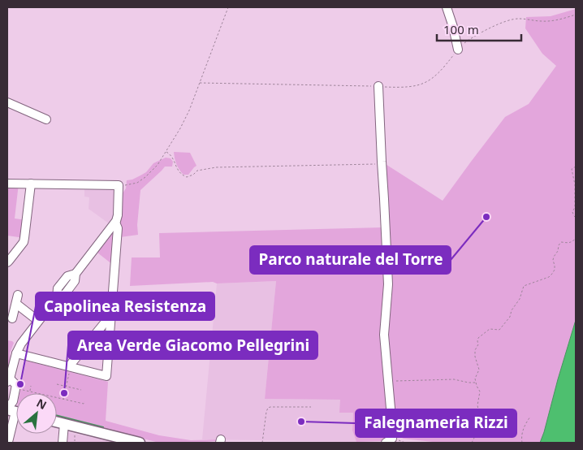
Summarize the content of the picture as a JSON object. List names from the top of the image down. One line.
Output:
{"places":["Parco naturale del Torre","Capolinea Resistenza","Area Verde Giacomo Pellegrini","Falegnameria Rizzi"],"scale_bar":"100 m","north":"top right"}
